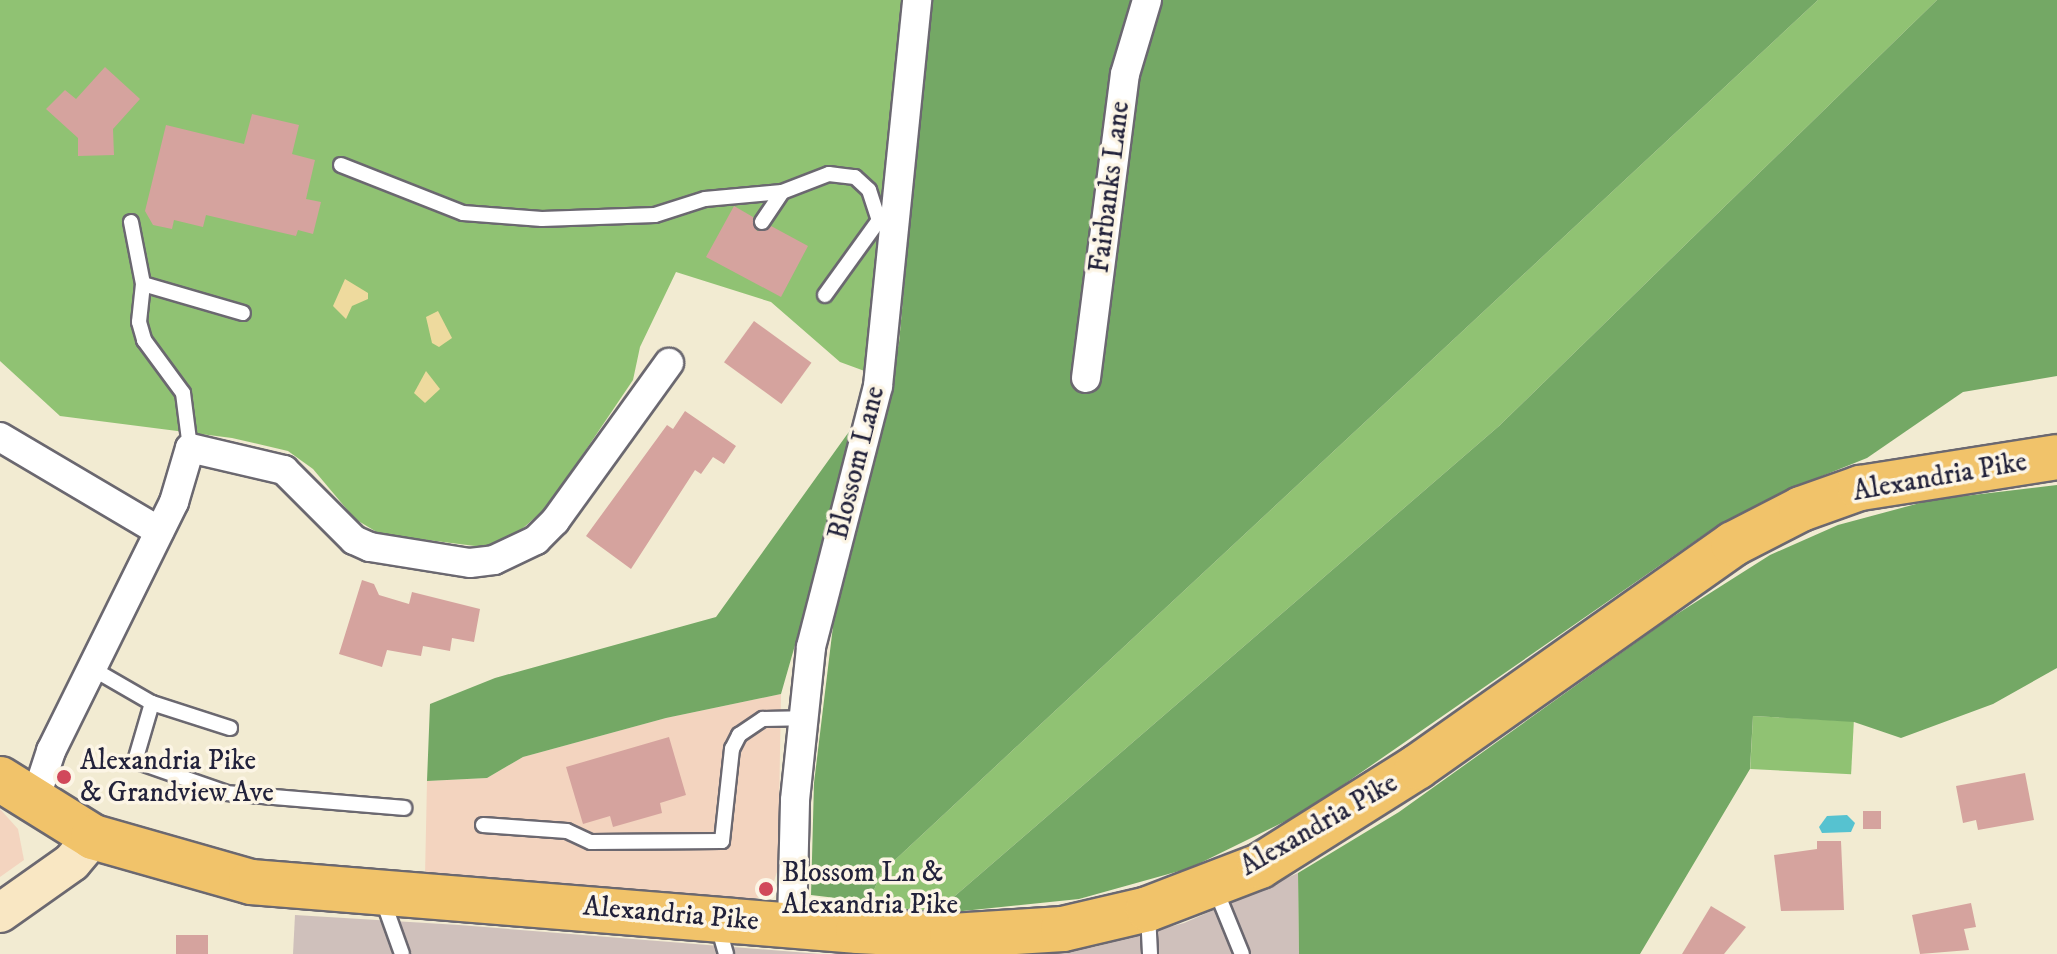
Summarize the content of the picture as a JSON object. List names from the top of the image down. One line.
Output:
{"streets":{"main road":["Alexandria Pike"],"street":["Fairbanks Lane","Blossom Lane"]},"crossings":[["Blossom Lane","Alexandria Pike"]],"places":["Alexandria Pike & Grandview Ave","Blossom Ln & Alexandria Pike"]}
